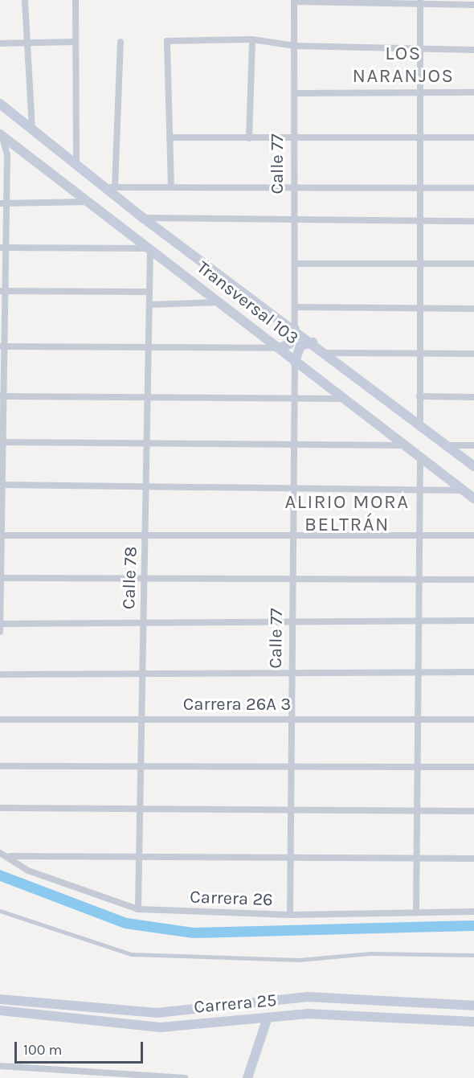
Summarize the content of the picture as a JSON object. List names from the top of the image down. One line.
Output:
{"streets":{"street":["Calle 77","Transversal 103","Calle 78","Carrera 26A 3","Carrera 26","Carrera 25"]},"crossings":[["Calle 77","Transversal 103"],["Calle 77","Carrera 26A 3"],["Calle 77","Carrera 26"],["Transversal 103","Calle 78"],["Calle 78","Carrera 26A 3"],["Calle 78","Carrera 26"]],"districts":["LOS NARANJOS","ALIRIO MORA BELTRÁN"],"scale_bar":"100 m"}
